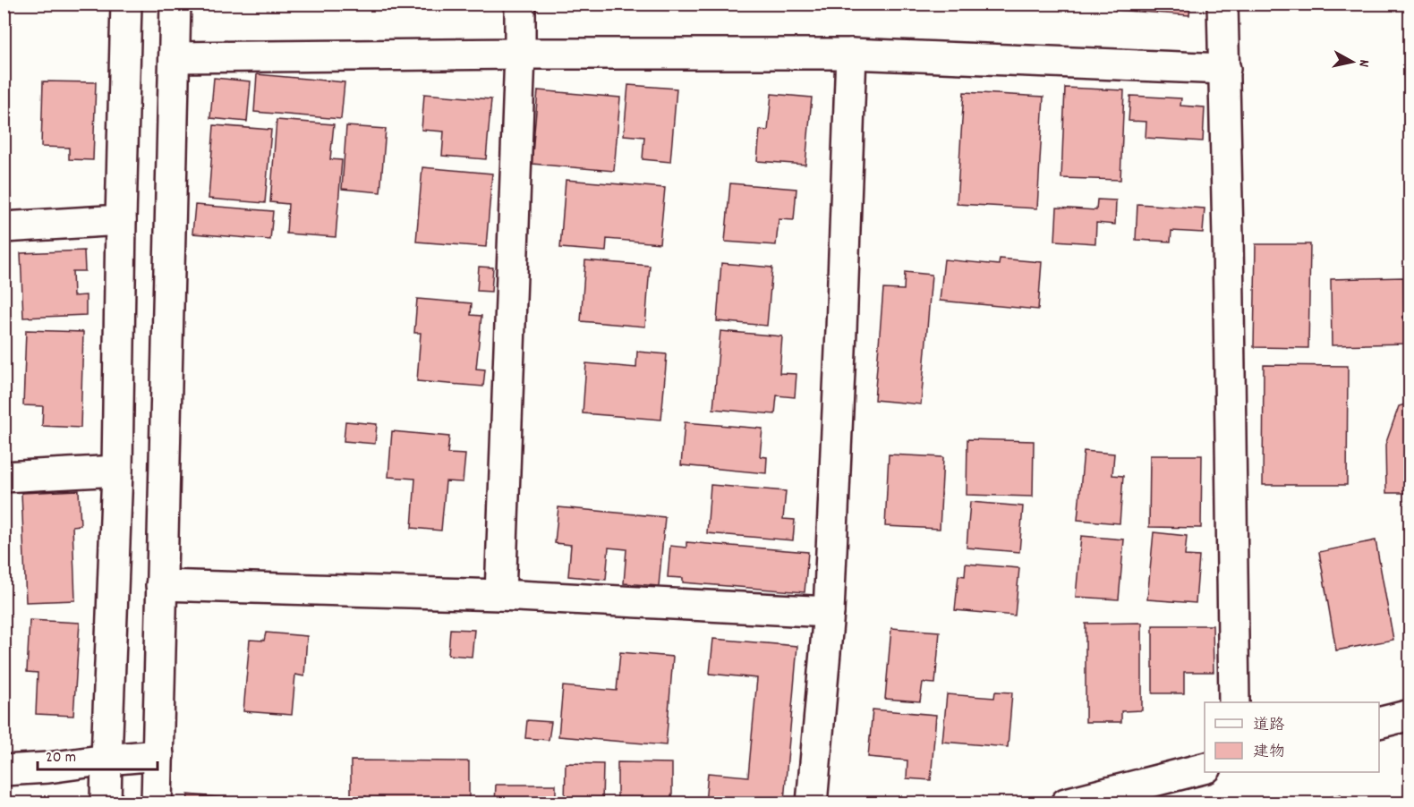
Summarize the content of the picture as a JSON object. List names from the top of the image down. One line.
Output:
{"legend":["道路","建物"],"scale_bar":"20 m","north":"right"}
